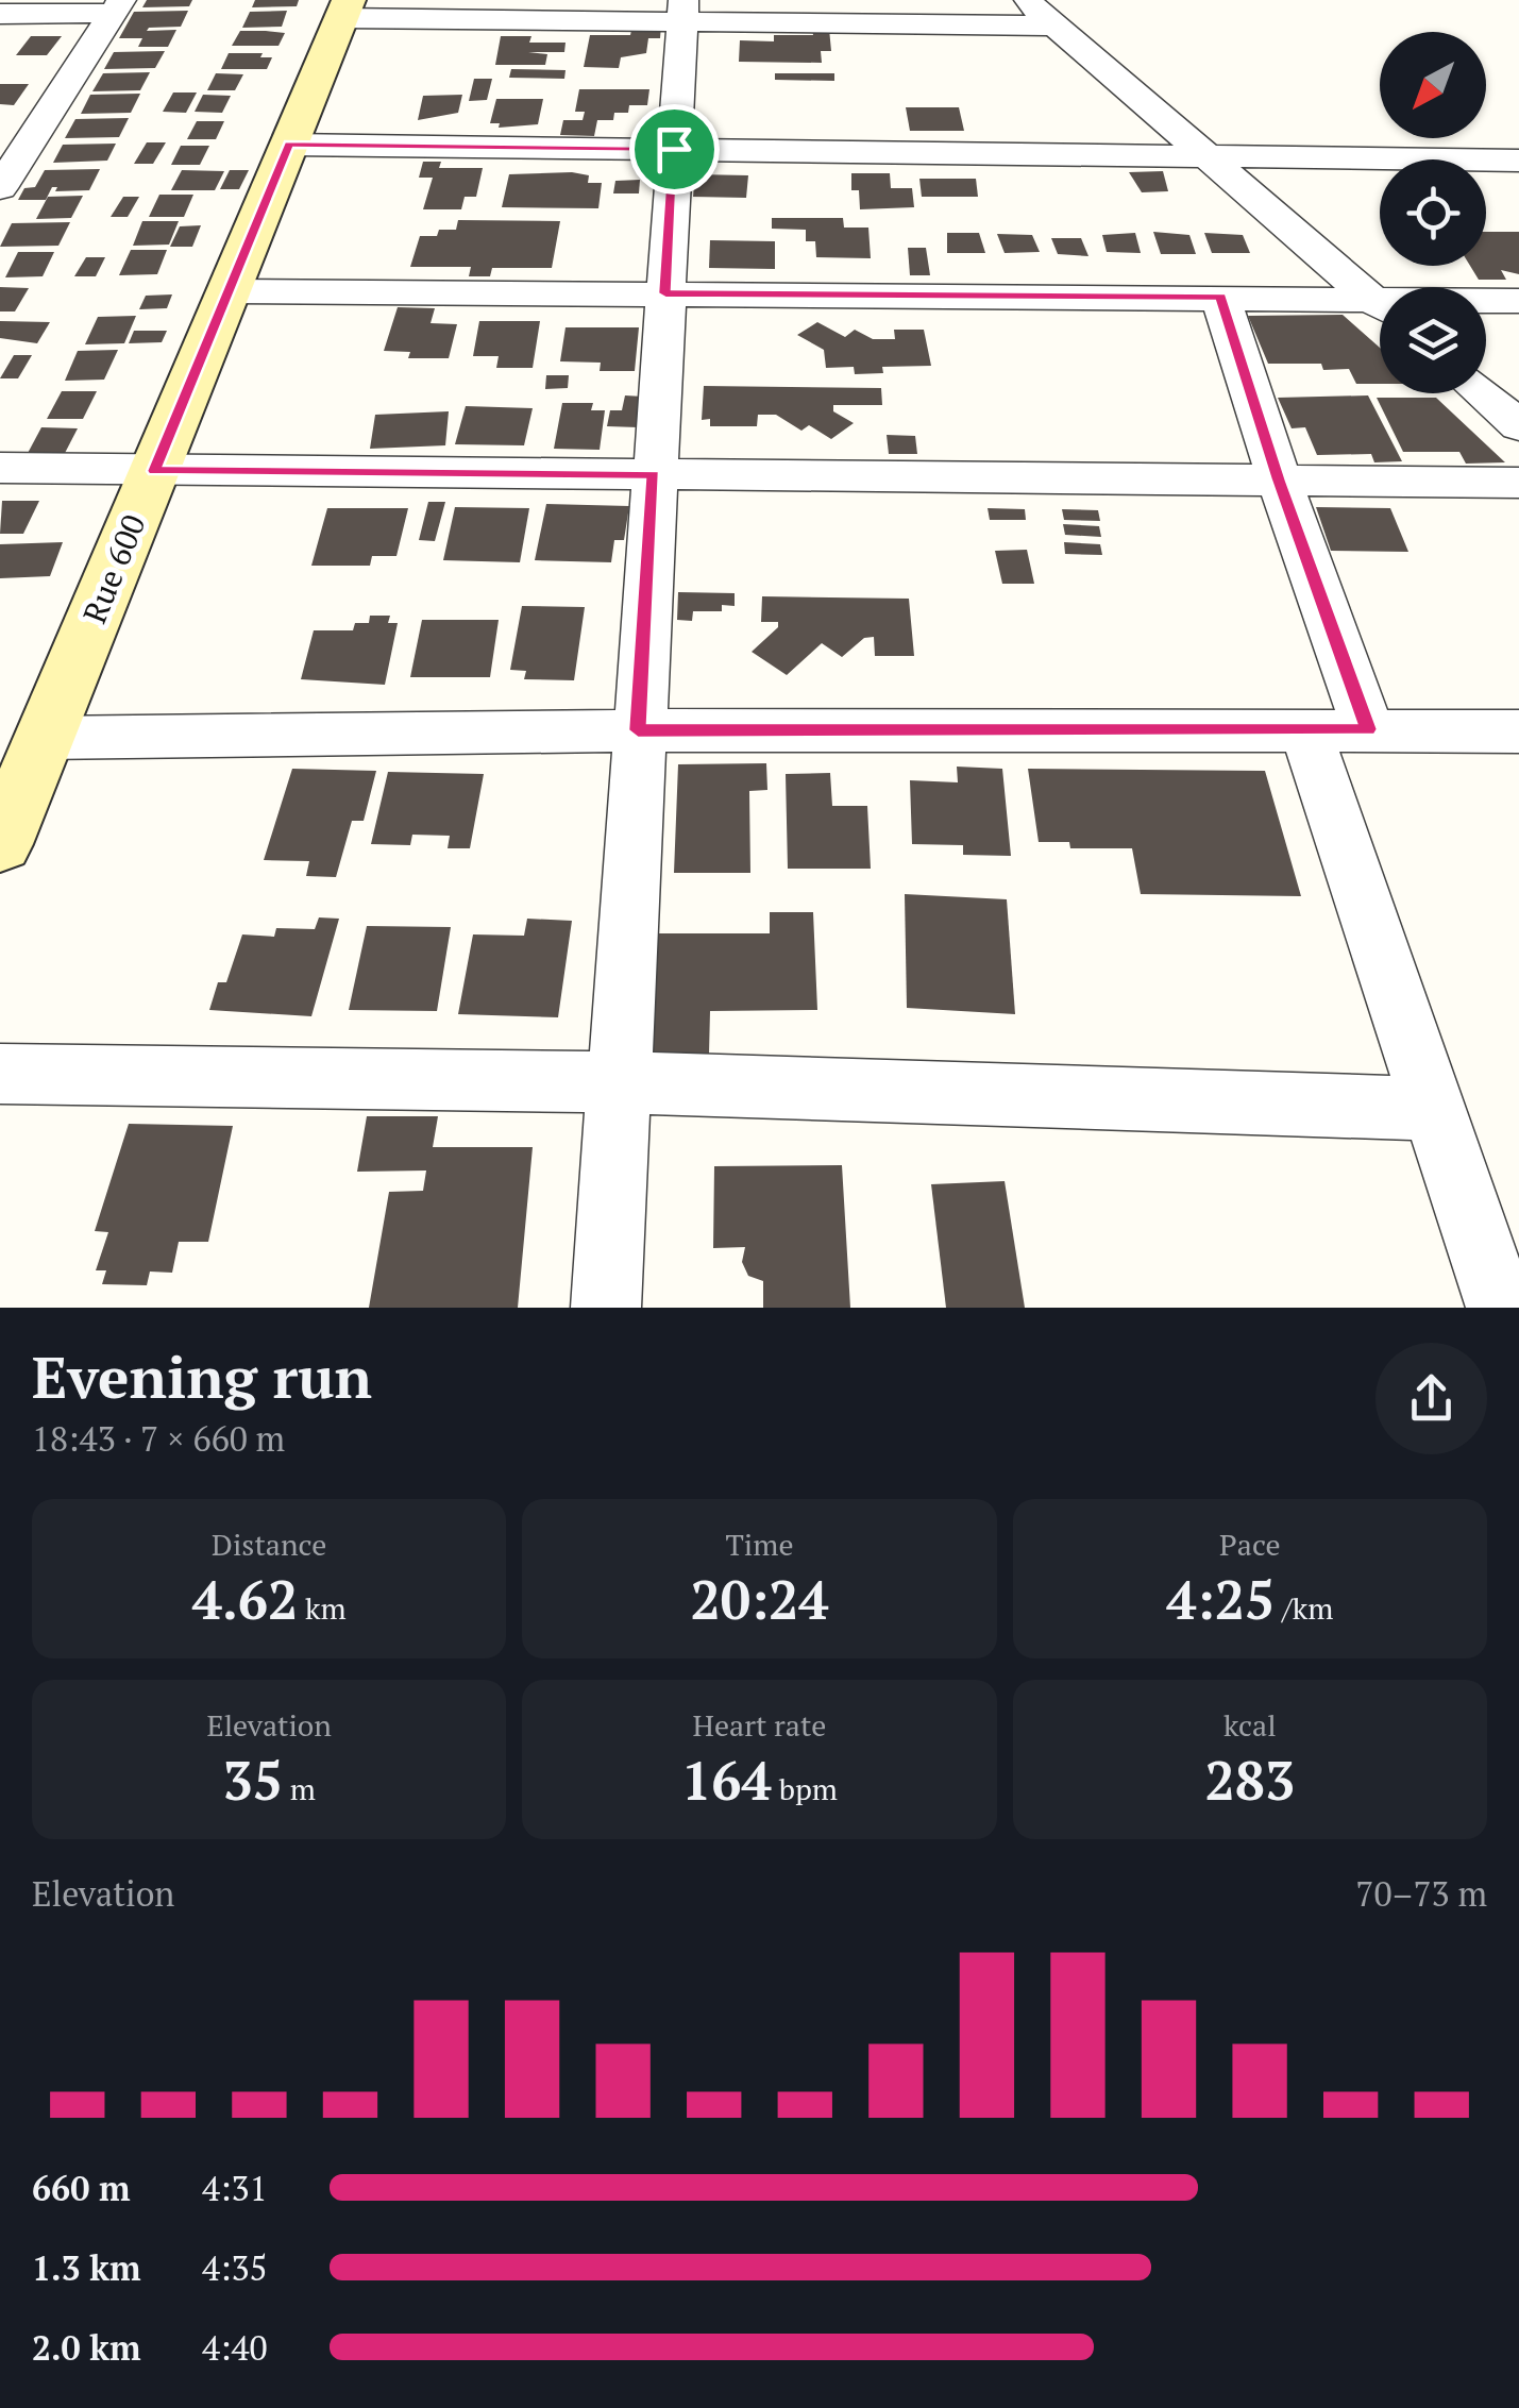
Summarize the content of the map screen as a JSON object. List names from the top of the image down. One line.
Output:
{"streets":{"street":["Rue 600"]},"north":"bottom left","page":{"heading":["Evening run","18:43 · 7 × 660 m"],"stats":[["Distance","4.62 km"],["Time","20:24"],["Pace","4:25 /km"],["Elevation","35 m"],["Heart rate","164 bpm"],["kcal","283"]],"chart":["Elevation","70–73 m"],"list":[{"name":"660 m","note":"4:31"},{"name":"1.3 km","note":"4:35"},{"name":"2.0 km","note":"4:40"}]}}
